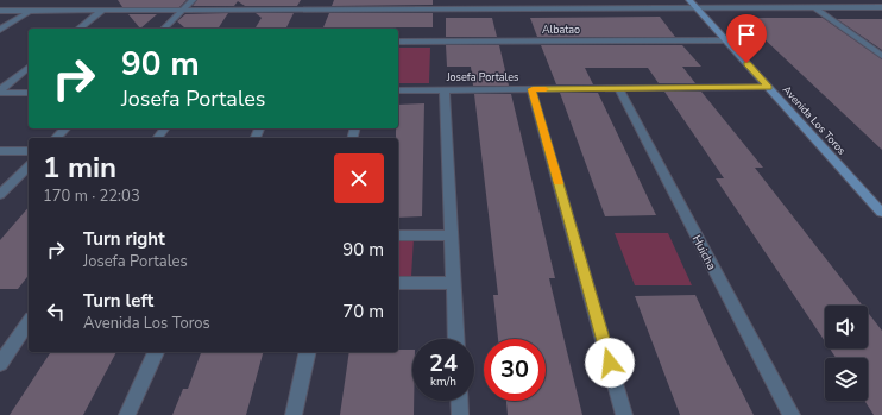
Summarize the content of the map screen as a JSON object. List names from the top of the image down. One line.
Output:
{"streets":{"main road":["Avenida Los Toros"],"street":["Albatao","Josefa Portales","Huicha"]},"crossings":[["Albatao","Avenida Los Toros"],["Josefa Portales","Avenida Los Toros"],["Josefa Portales","Huicha"]],"page":{"turn":["90 m","Josefa Portales"],"heading":["1 min","170 m · 22:03"],"list":[{"name":"Turn right","note":"Josefa Portales","value":"90 m"},{"name":"Turn left","note":"Avenida Los Toros","value":"70 m"}],"speed":"24 km/h","limit":"30"}}
